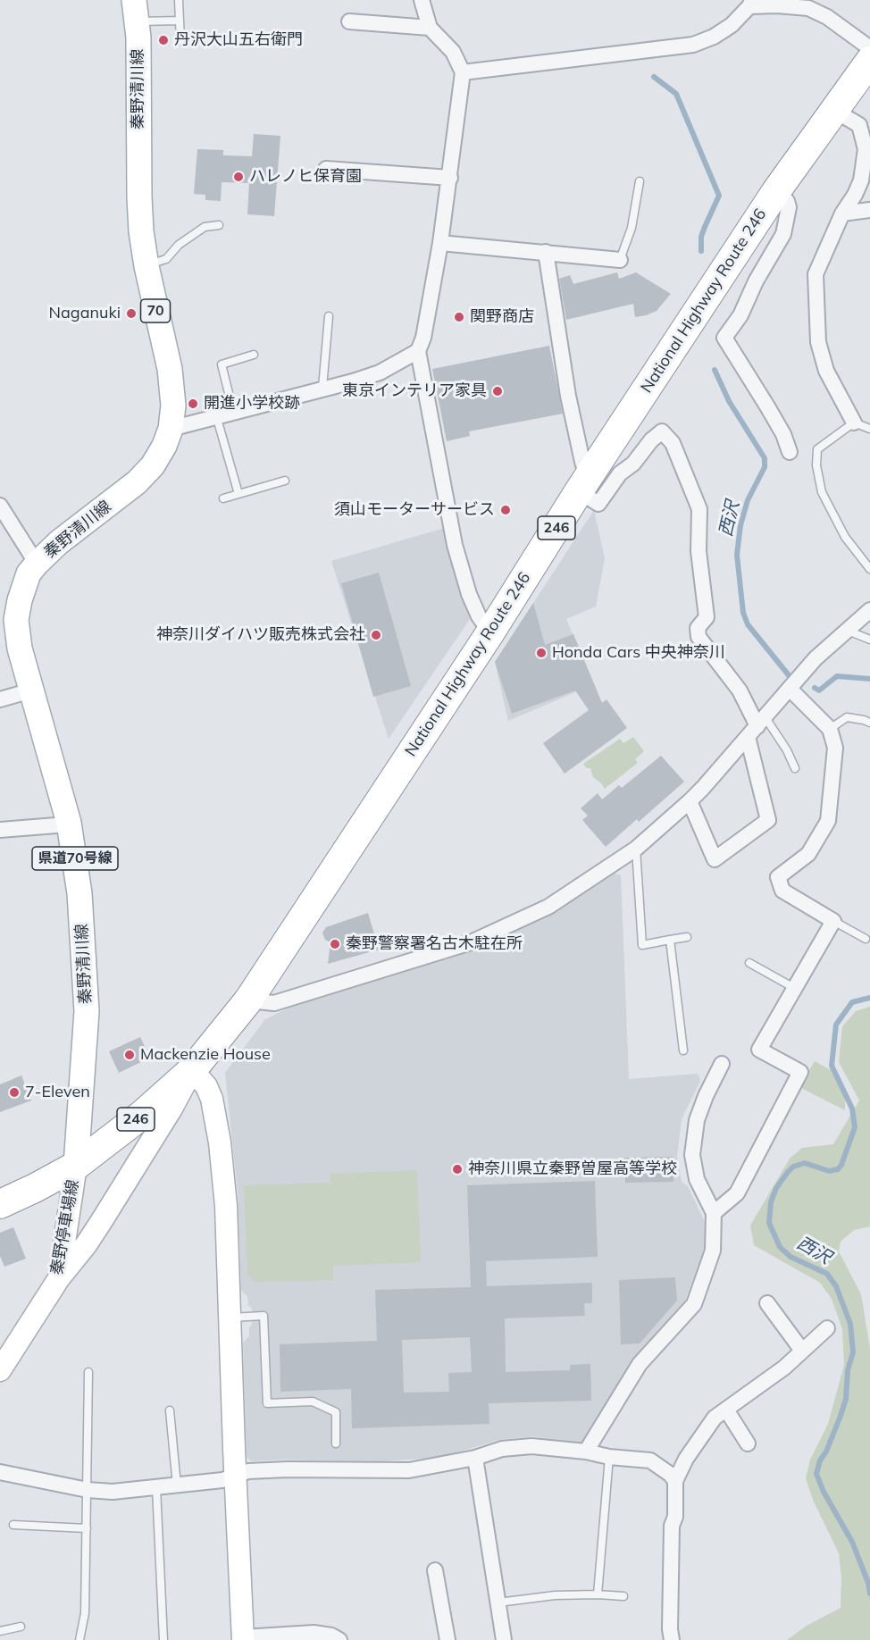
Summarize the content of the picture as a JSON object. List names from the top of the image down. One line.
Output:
{"streets":{"highway":["National Highway Route 246","246"],"main road":["秦野清川線","70","県道70号線"],"street":["秦野停車場線"]},"crossings":[["秦野清川線","National Highway Route 246"],["秦野清川線","秦野停車場線"],["National Highway Route 246","秦野停車場線"]],"water":["西沢"],"places":["丹沢大山五右衛門","ハレノヒ保育園","Naganuki","関野商店","東京インテリア家具","開進小学校跡","須山モーターサービス","神奈川ダイハツ販売株式会社","Honda Cars 中央神奈川","秦野警察署名古木駐在所","Mackenzie House","7-Eleven","神奈川県立秦野曽屋高等学校"]}
